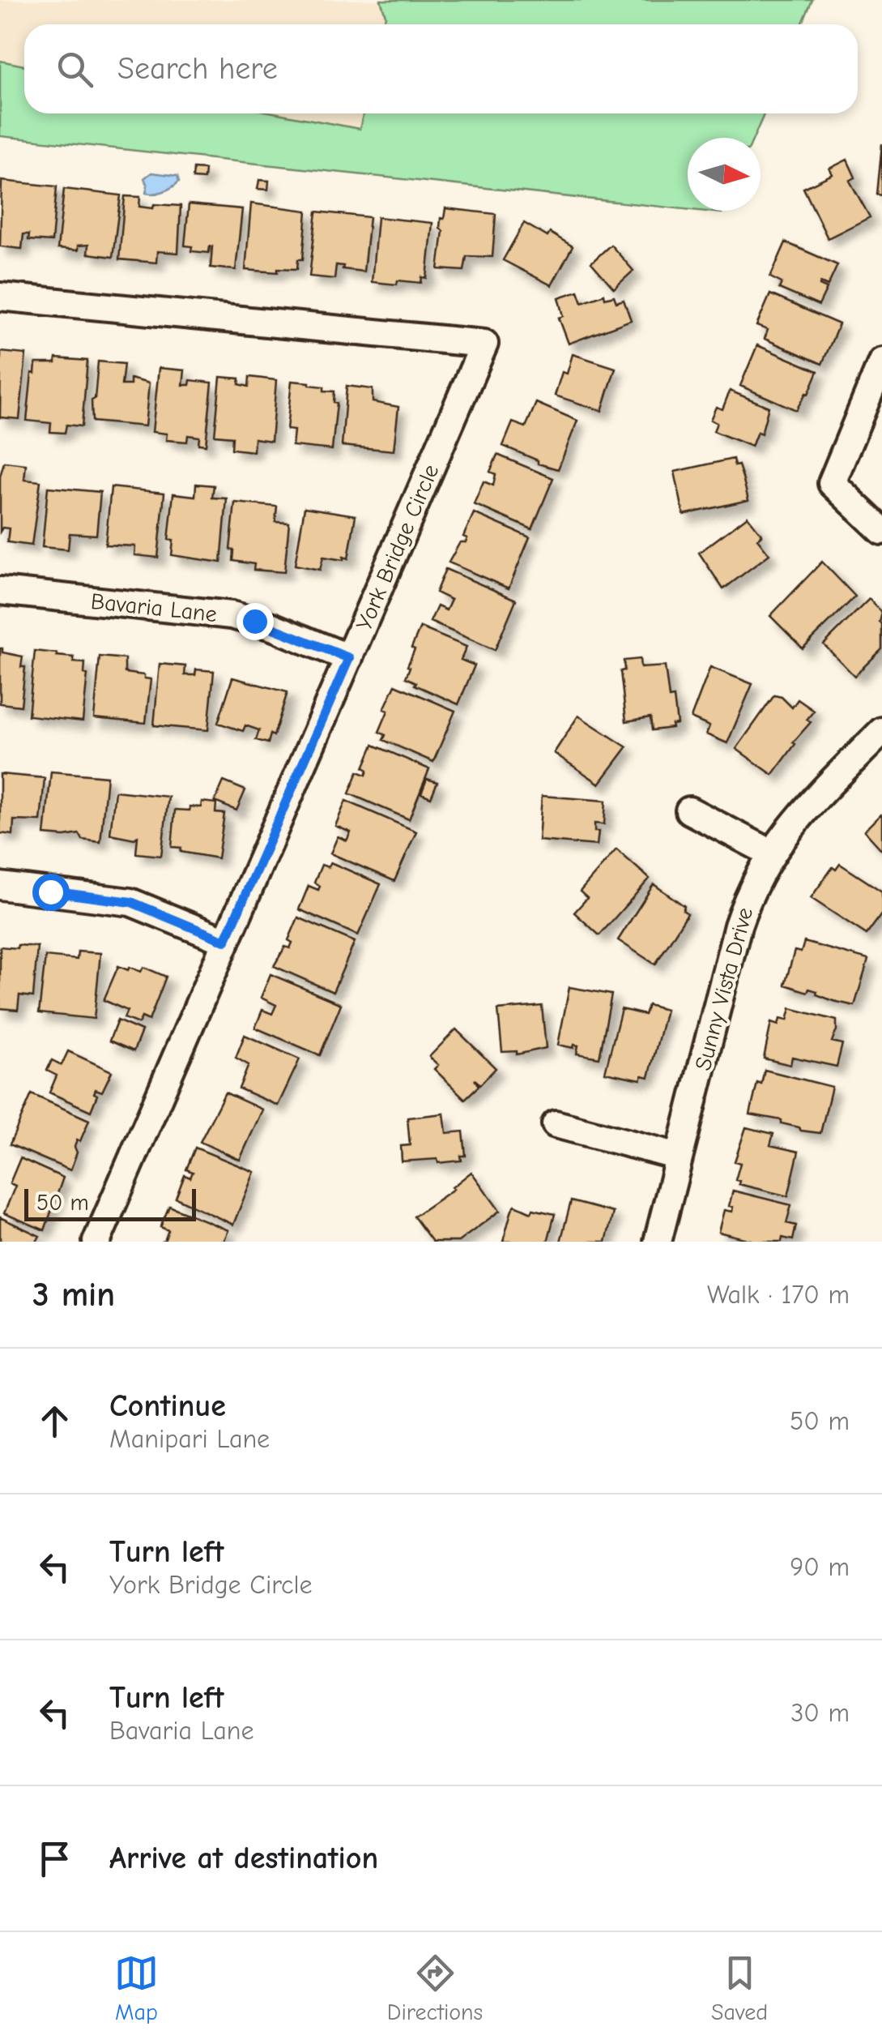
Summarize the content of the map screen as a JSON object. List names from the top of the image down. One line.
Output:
{"streets":{"street":["York Bridge Circle","Bavaria Lane","Sunny Vista Drive"]},"crossings":[["York Bridge Circle","Bavaria Lane"]],"scale_bar":"50 m","north":"right","page":{"search":"Search here","scale":"50 m","heading":["3 min","Walk · 170 m"],"list":[["Continue","Manipari Lane","50 m"],["Turn left","York Bridge Circle","90 m"],["Turn left","Bavaria Lane","30 m"],"Arrive at destination"],"nav":["Map","Directions","Saved"]}}
